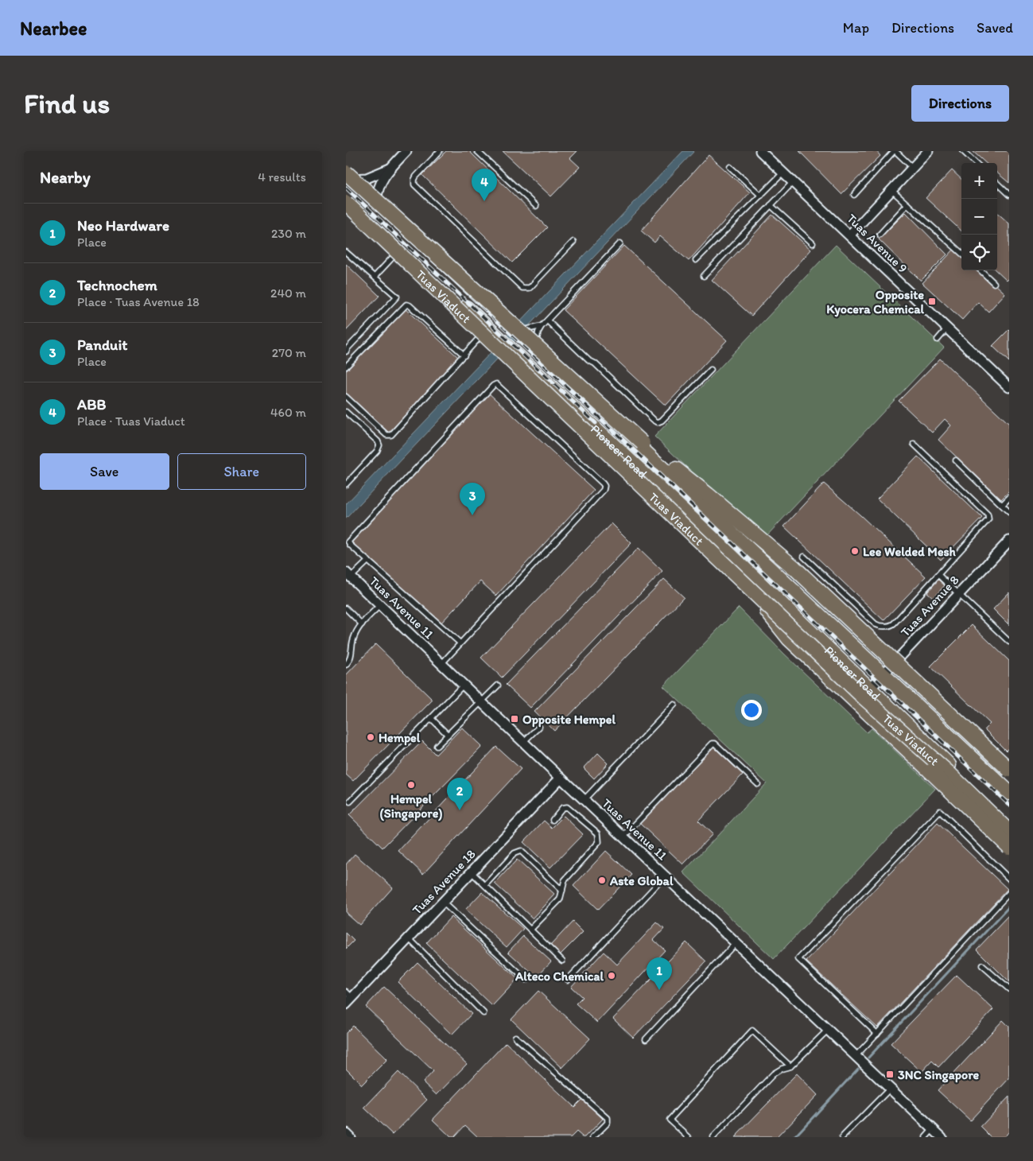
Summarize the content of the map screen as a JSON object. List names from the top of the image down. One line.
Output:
{"streets":{"main road":["Tuas Viaduct","Pioneer Road"],"street":["Tuas Avenue 9","Tuas Avenue 8","Tuas Avenue 11","Tuas Avenue 18"]},"crossings":[["Tuas Viaduct","Pioneer Road"],["Pioneer Road","Tuas Avenue 8"],["Tuas Avenue 11","Tuas Avenue 18"]],"places":{"transit":["Opposite Kyocera Chemical","Opposite Hempel","3NC Singapore"],"other":["Lee Welded Mesh","Hempel","Hempel (Singapore)","Aste Global","Alteco Chemical"]},"page":{"header":"Nearbee","nav":["Map","Directions","Saved"],"buttons":["Directions",["Save","Share"]],"title":"Find us","heading":["Nearby","4 results"],"map_buttons":["+","−"],"pins":["4","3","2","1"],"list":[{"mark":"1","name":"Neo Hardware","note":"Place","value":"230 m"},{"mark":"2","name":"Technochem","note":"Place · Tuas Avenue 18","value":"240 m"},{"mark":"3","name":"Panduit","note":"Place","value":"270 m"},{"mark":"4","name":"ABB","note":"Place · Tuas Viaduct","value":"460 m"}]}}
